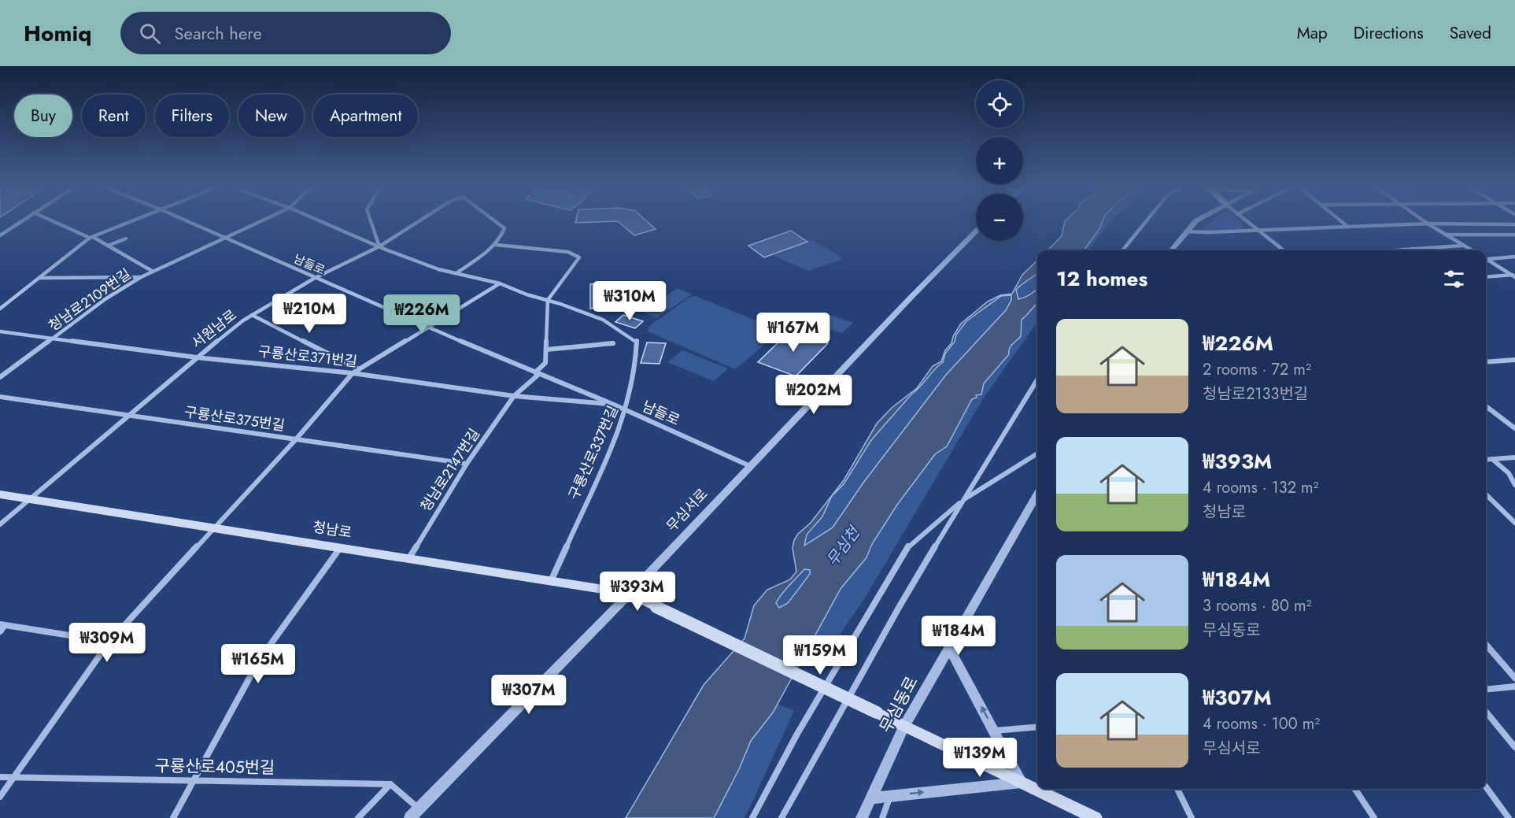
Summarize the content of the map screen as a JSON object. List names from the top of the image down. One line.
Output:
{"streets":{"main road":["청남로"],"street":["남들로","청남로2109번길","서원남로","구룡산로371번길","구룡산로375번길","구룡산로337번길","청남로2147번길","무심서로","무심동로","구룡산로405번길"]},"crossings":[["남들로","청남로2109번길"],["남들로","서원남로"],["남들로","구룡산로371번길"],["남들로","구룡산로337번길"],["남들로","청남로2147번길"],["남들로","무심서로"],["청남로2109번길","구룡산로371번길"],["서원남로","구룡산로371번길"],["서원남로","구룡산로375번길"],["서원남로","구룡산로337번길"],["서원남로","청남로"],["구룡산로371번길","청남로2147번길"],["구룡산로375번길","청남로2147번길"],["구룡산로337번길","청남로"],["청남로2147번길","청남로"],["무심서로","청남로"],["청남로","무심동로"]],"water":["무심천"],"page":{"header":"Homiq","search":"Search here","nav":["Map","Directions","Saved"],"map_buttons":["+","−"],"chip":["Buy","Rent","Filters","New","Apartment"],"heading":"12 homes","price":["₩310M","₩210M","₩226M","₩167M","₩202M","₩393M","₩184M","₩309M","₩159M","₩165M","₩307M","₩139M"],"list":[{"name":"₩226M","note":"2 rooms · 72 m² · 청남로2133번길"},{"name":"₩393M","note":"4 rooms · 132 m² · 청남로"},{"name":"₩184M","note":"3 rooms · 80 m² · 무심동로"},{"name":"₩307M","note":"4 rooms · 100 m² · 무심서로"}]}}
